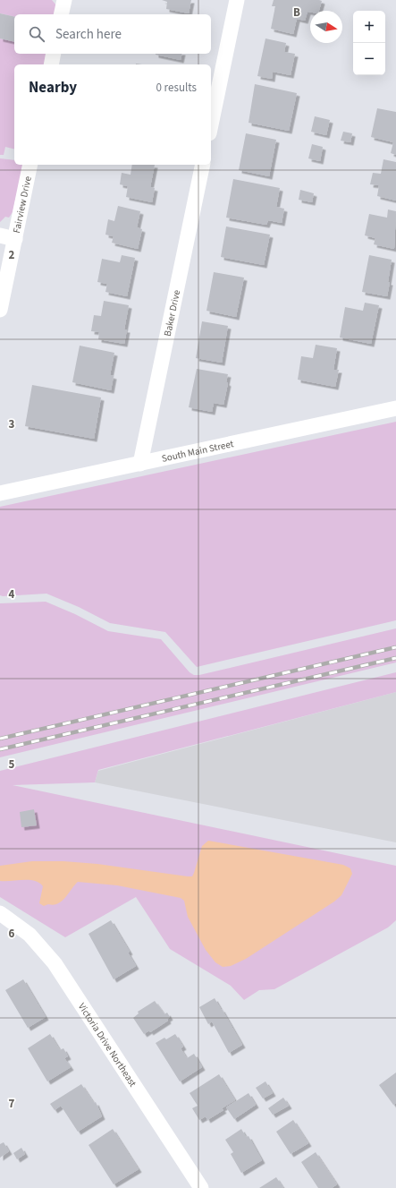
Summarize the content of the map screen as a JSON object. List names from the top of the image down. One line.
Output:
{"streets":{"street":["Fairview Drive","Baker Drive","South Main Street","Victoria Drive Northeast"]},"crossings":[["Baker Drive","South Main Street"]],"north":"right","page":{"map_buttons":["+","−"],"search":"Search here","heading":["Nearby","0 results"]},"grid":{"columns":["B"],"rows":["2","3","4","5","6","7"]}}
